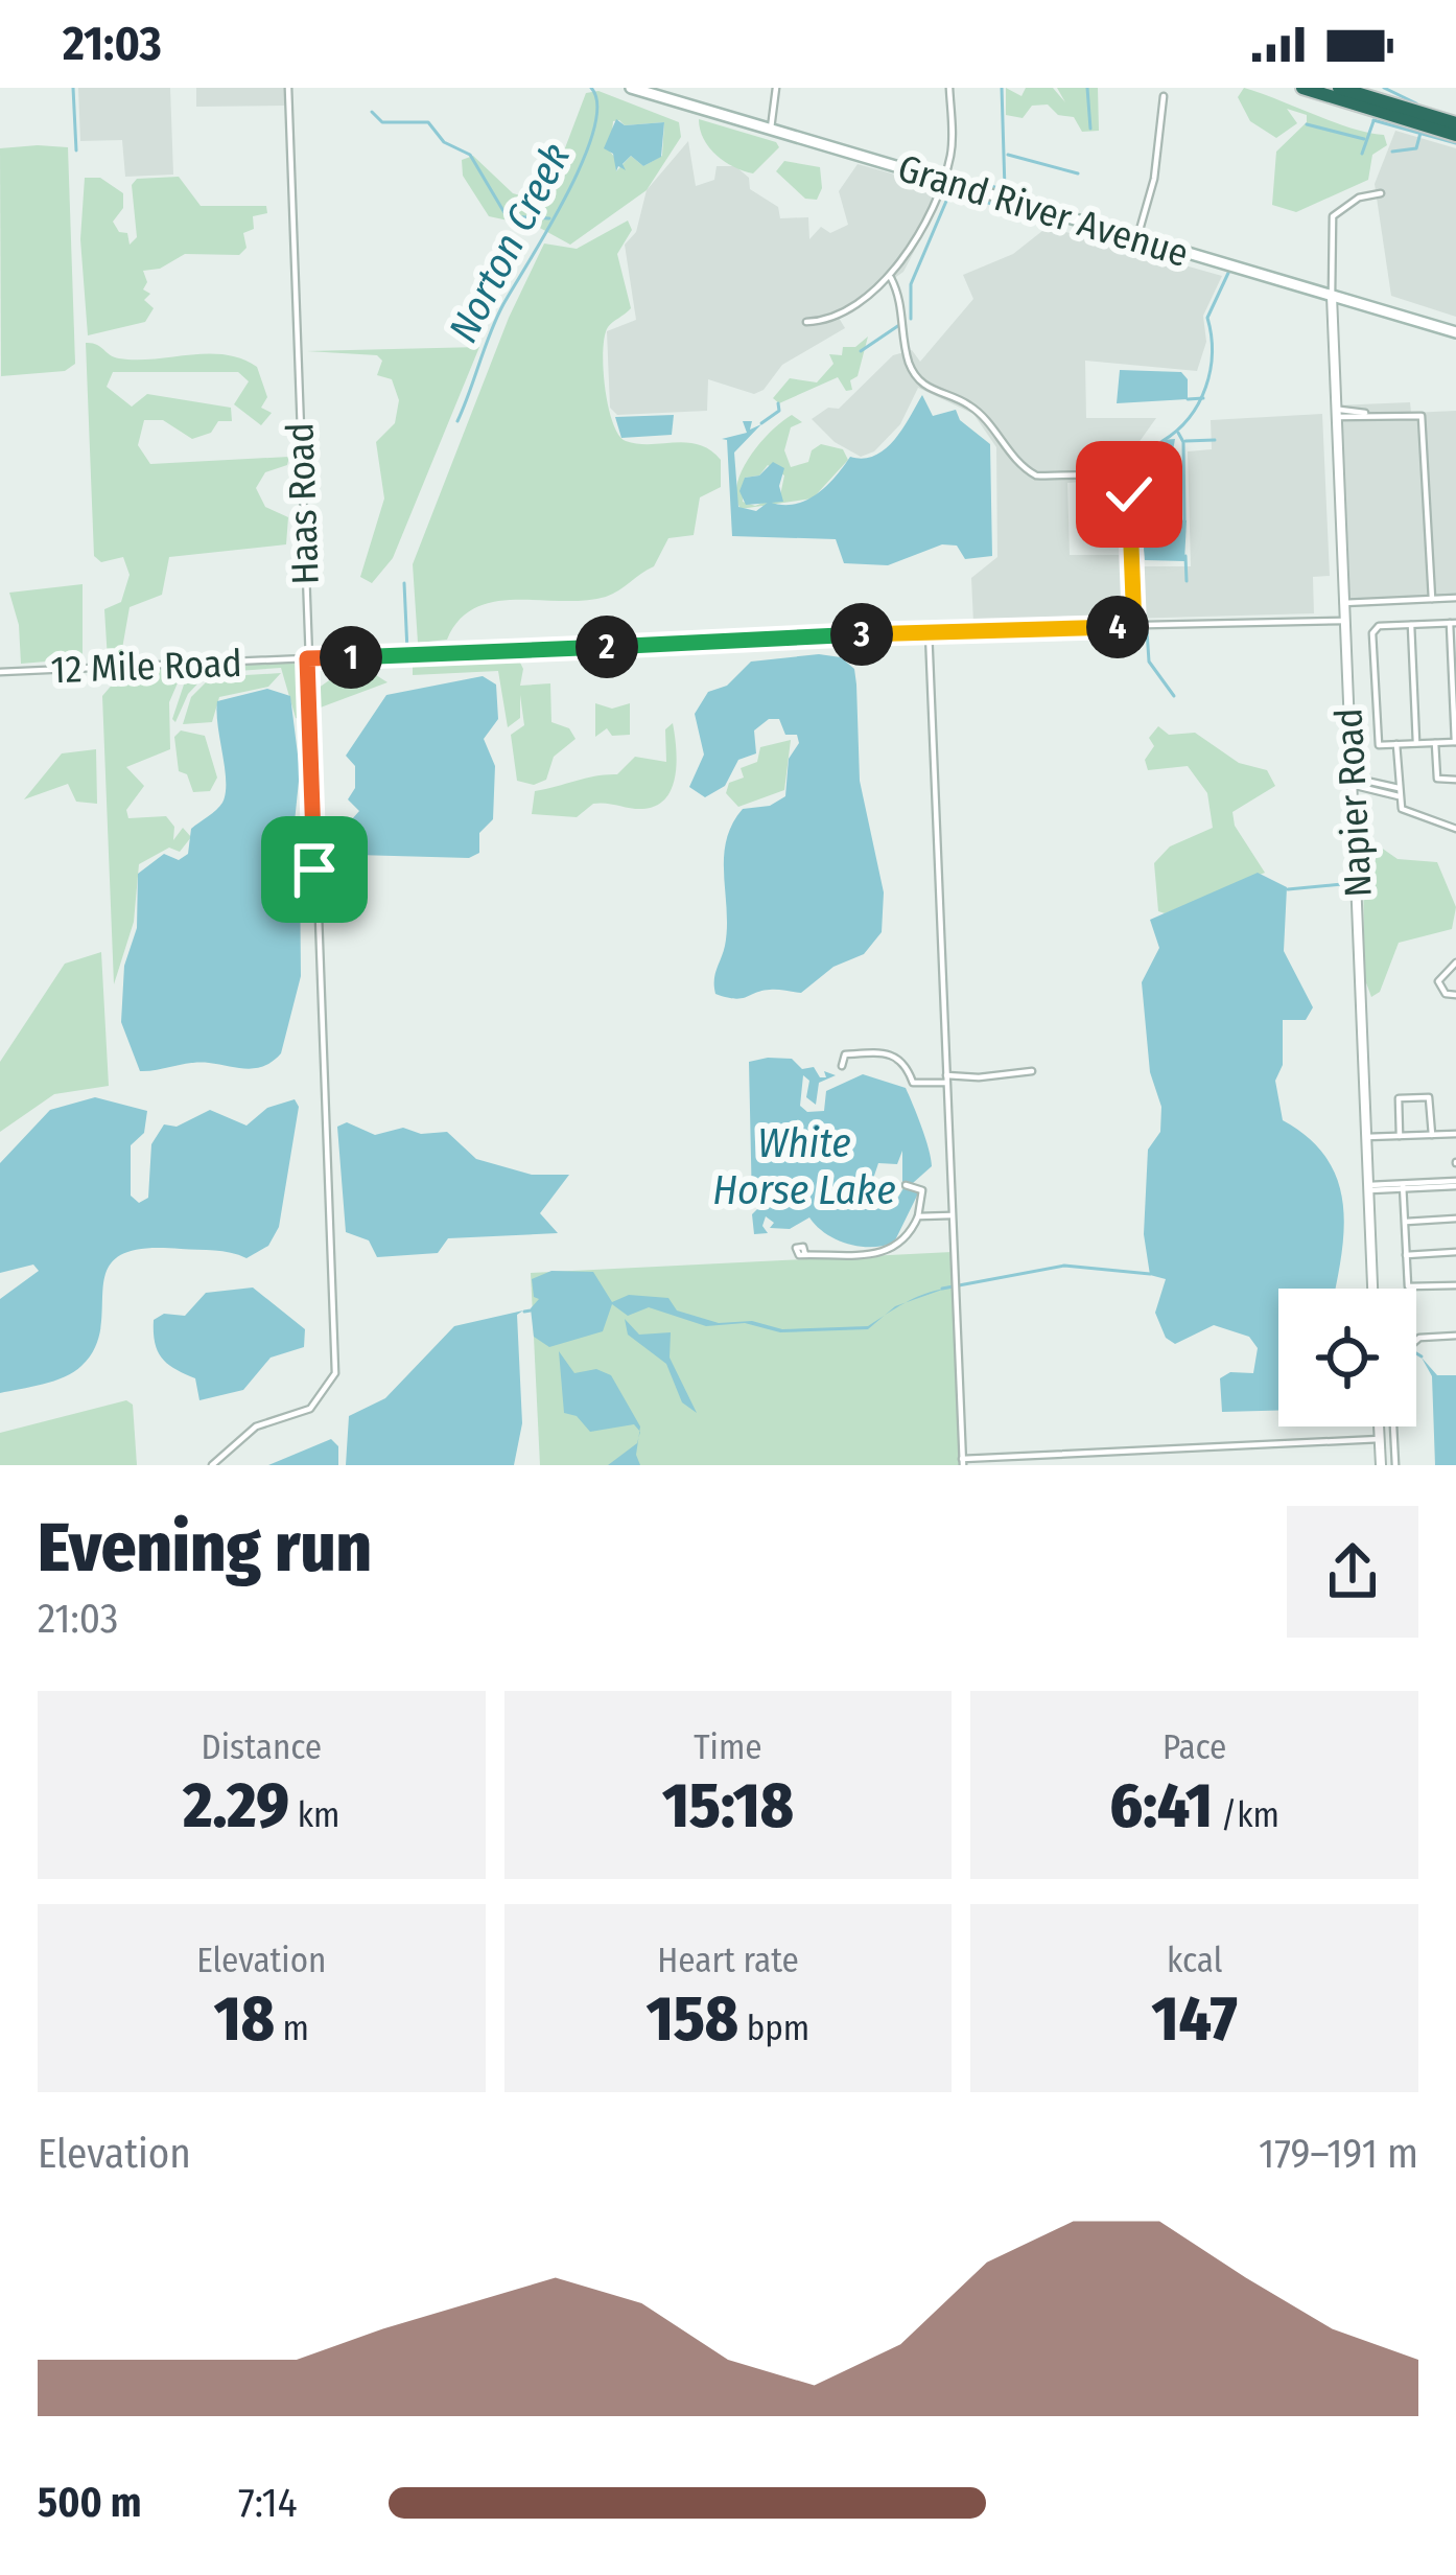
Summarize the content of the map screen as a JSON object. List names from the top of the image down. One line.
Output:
{"streets":{"main road":["Grand River Avenue"],"street":["Haas Road","12 Mile Road","Napier Road"]},"crossings":[["Grand River Avenue","Napier Road"],["Haas Road","12 Mile Road"],["12 Mile Road","Napier Road"]],"water":["Norton Creek","White Horse Lake"],"page":{"status":"21:03","pins":["4","3","2","1"],"heading":["Evening run","21:03"],"stats":[["Distance","2.29 km"],["Time","15:18"],["Pace","6:41 /km"],["Elevation","18 m"],["Heart rate","158 bpm"],["kcal","147"]],"chart":["Elevation","179–191 m"],"list":[{"name":"500 m","note":"7:14"}]}}
